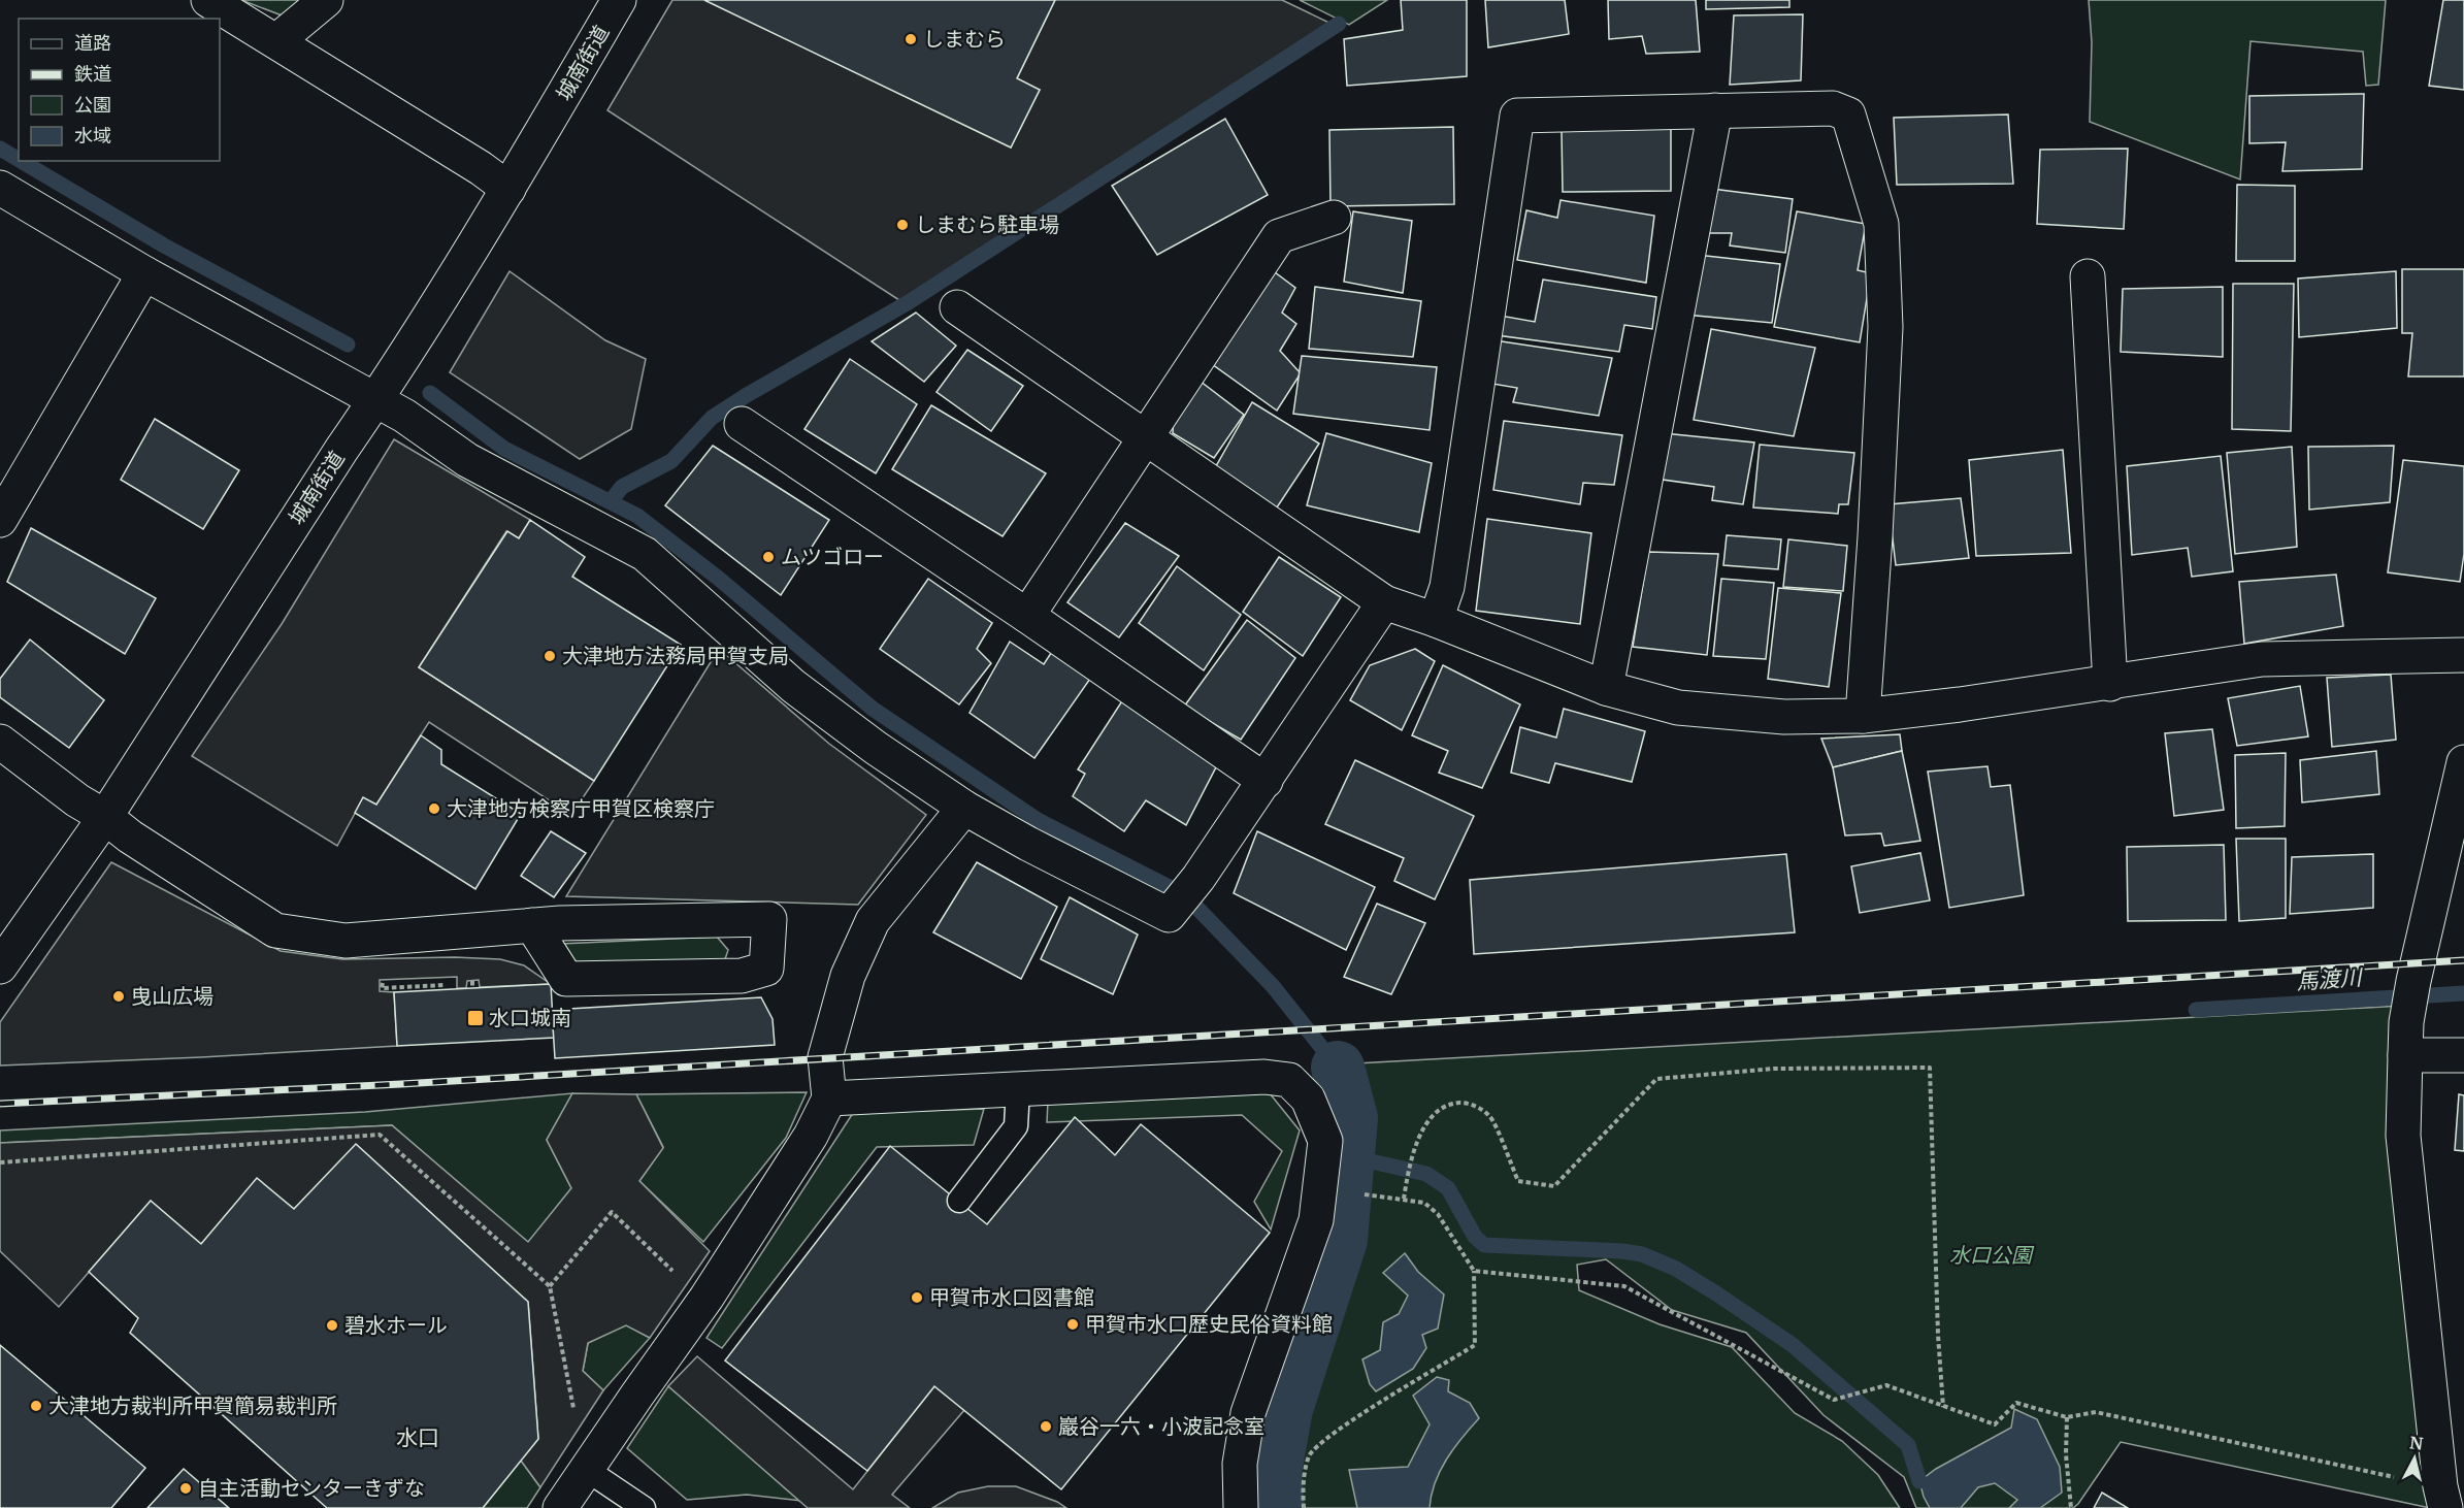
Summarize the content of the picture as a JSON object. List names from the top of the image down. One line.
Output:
{"streets":{"street":["城南街道"]},"districts":["水口"],"water":["馬渡川"],"parks":["水口公園"],"places":{"other":["しまむら","しまむら駐車場","ムツゴロー","大津地方法務局甲賀支局","大津地方検察庁甲賀区検察庁","曳山広場","甲賀市水口図書館","甲賀市水口歴史民俗資料館","碧水ホール","大津地方裁判所甲賀簡易裁判所","巖谷一六・小波記念室","自主活動センターきずな"],"transit":["水口城南"]},"legend":["道路","鉄道","公園","水域"],"north":"top"}
